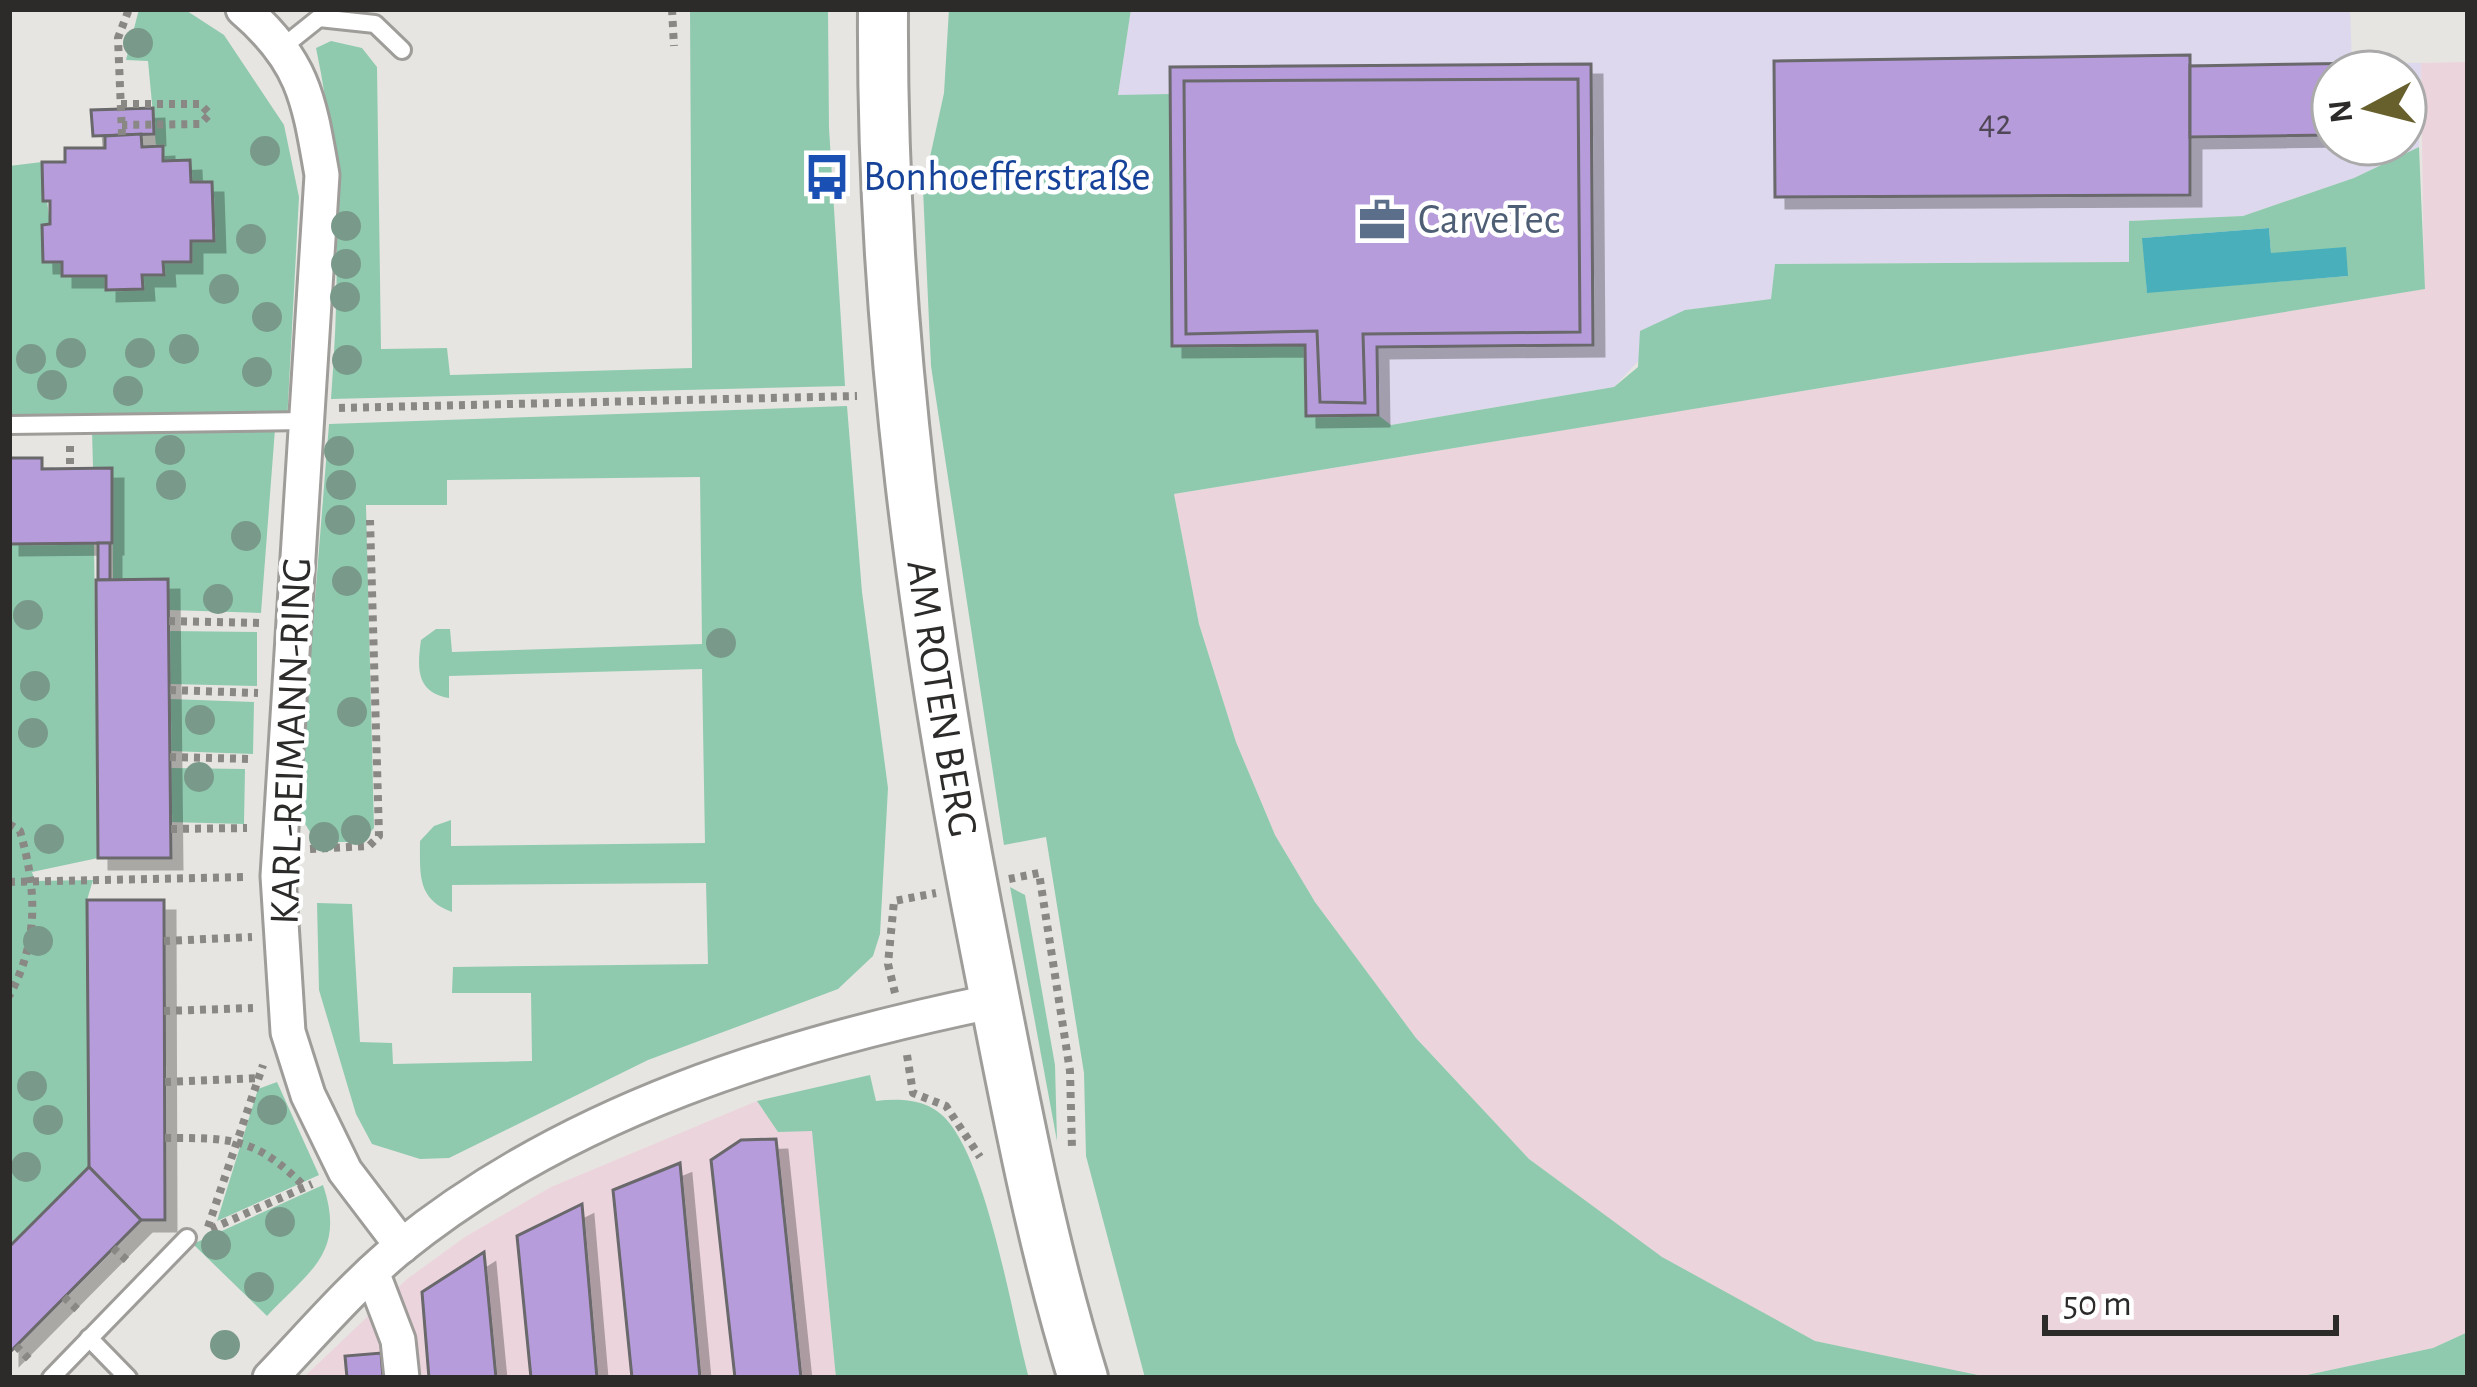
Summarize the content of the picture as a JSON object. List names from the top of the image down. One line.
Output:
{"streets":{"main road":["AM ROTEN BERG"],"street":["KARL-REIMANN-RING"]},"places":{"bus stop":["Bonhoefferstraße"],"office":["CarveTec"]},"house_numbers":["42"],"scale_bar":"50 m","north":"left"}
